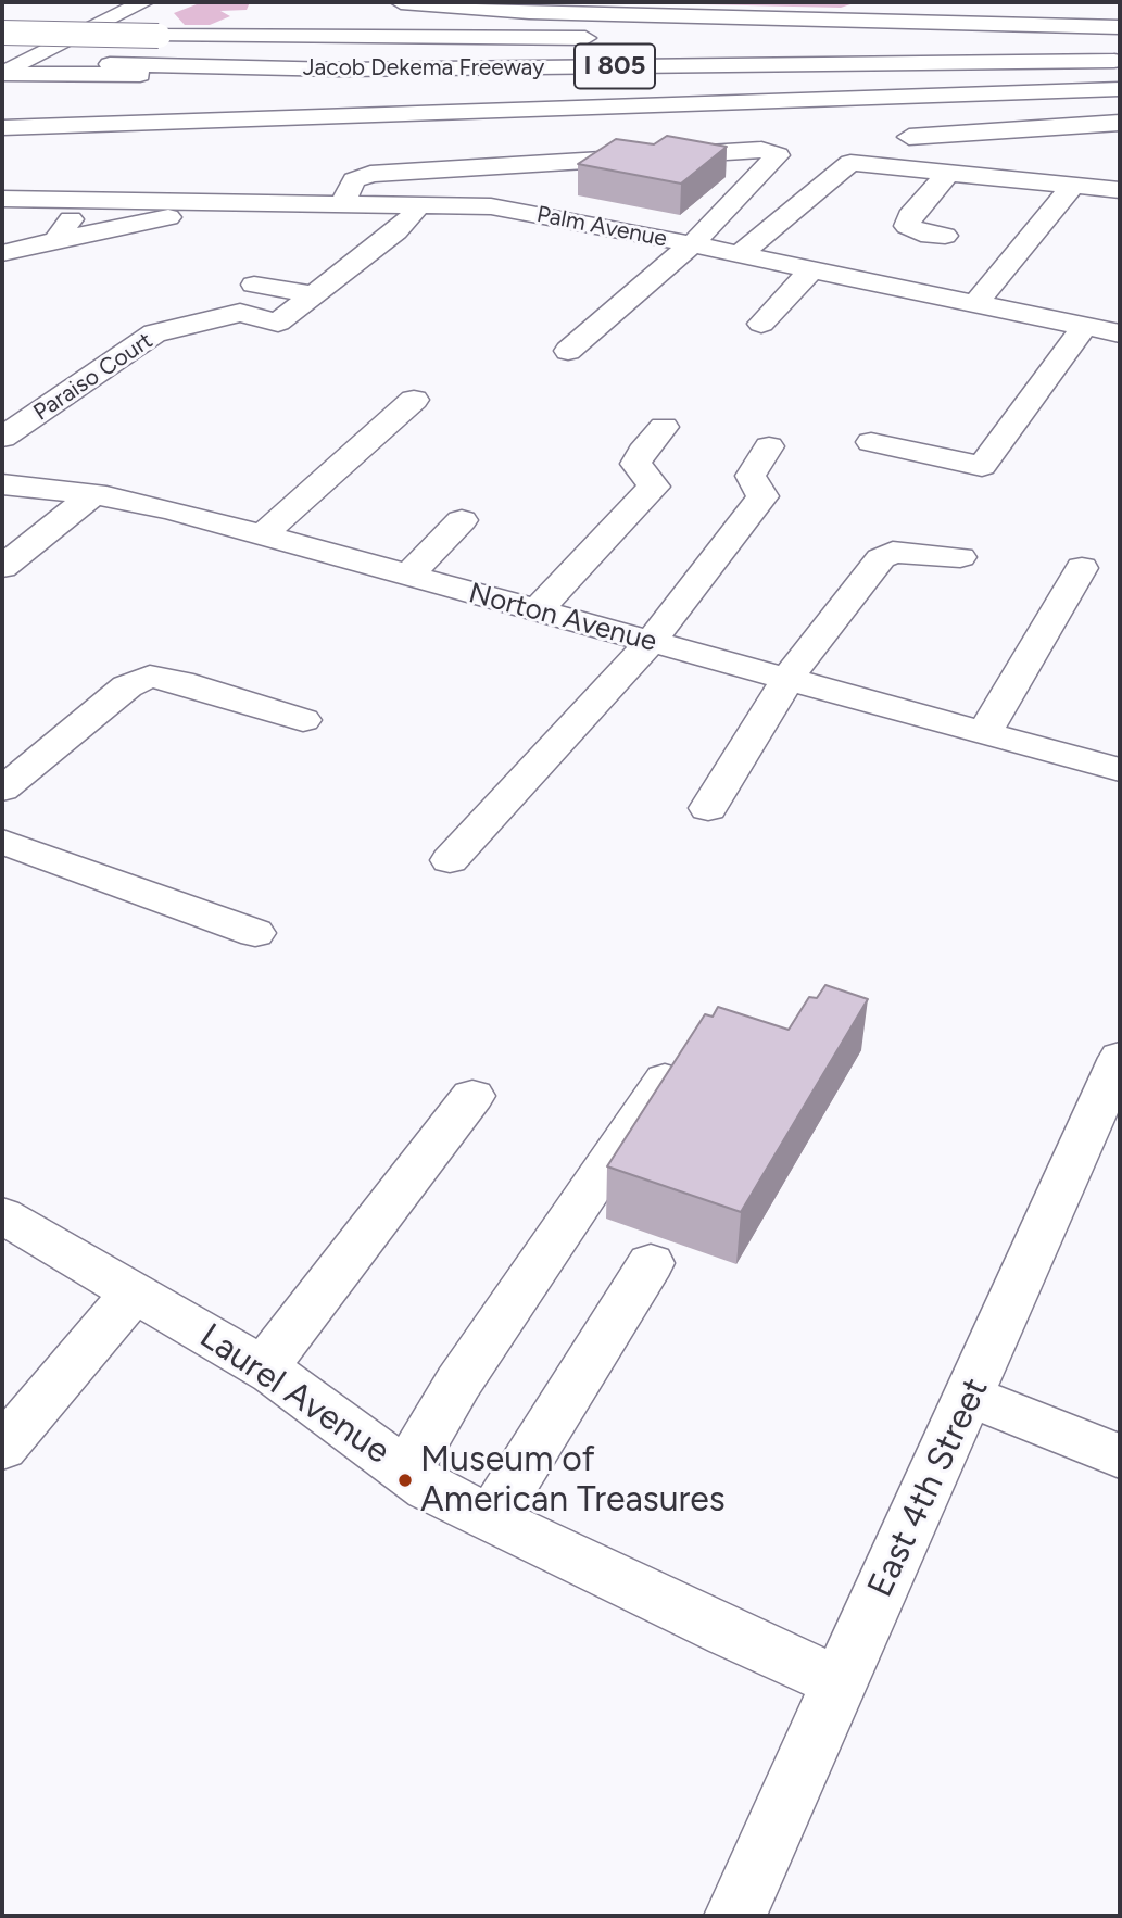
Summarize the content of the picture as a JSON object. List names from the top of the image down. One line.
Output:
{"streets":{"main road":["I 805","Jacob Dekema Freeway","Palm Avenue","Paraiso Court","Norton Avenue","Laurel Avenue","East 4th Street"]},"crossings":[["Laurel Avenue","East 4th Street"]],"places":["Museum of American Treasures"]}
